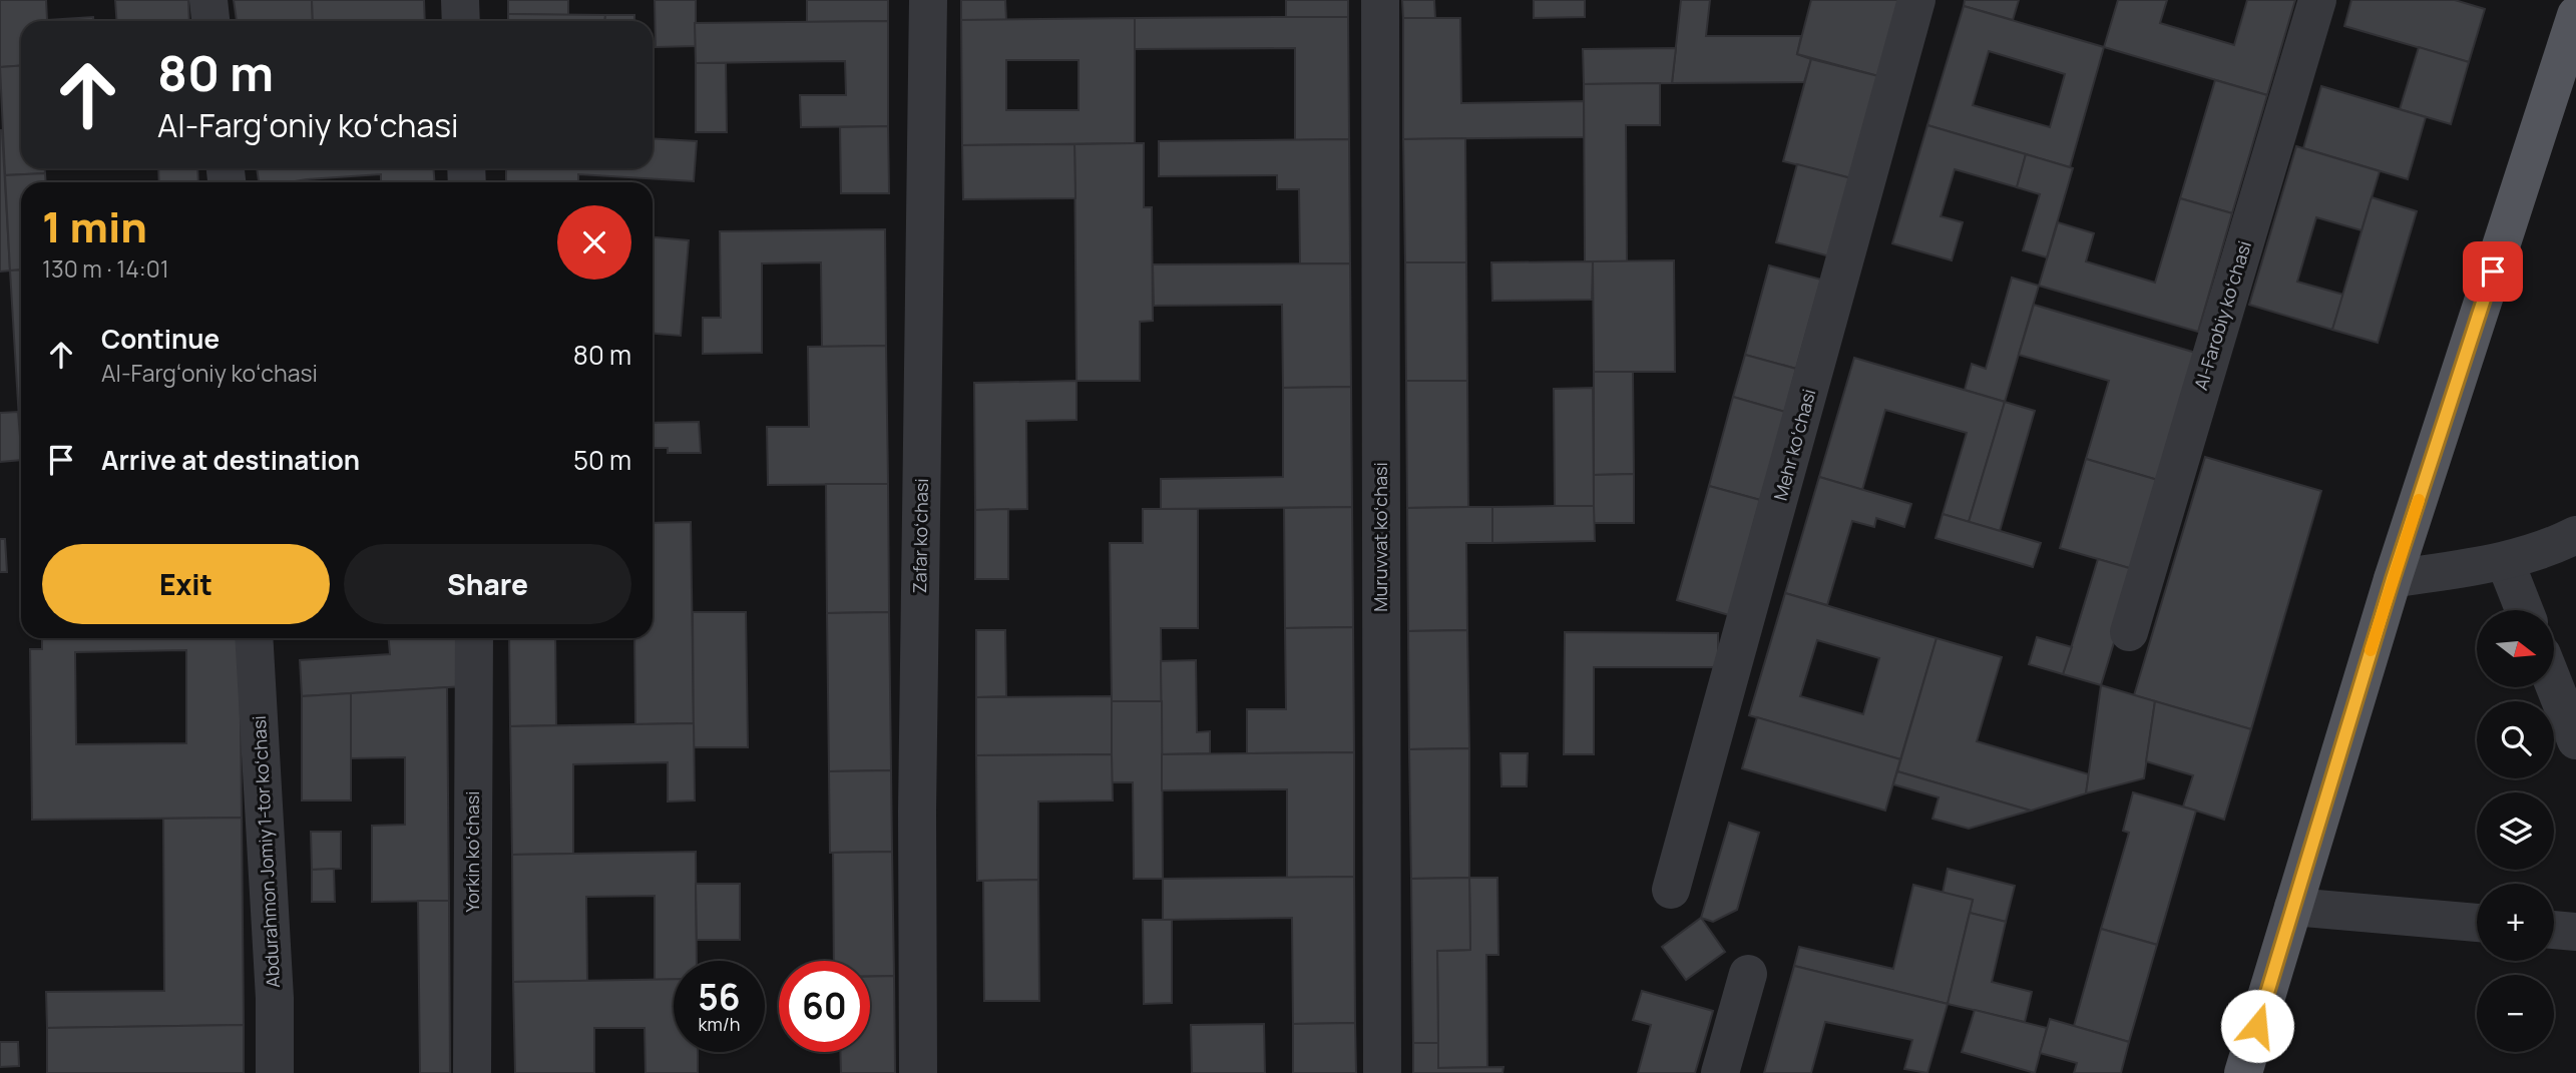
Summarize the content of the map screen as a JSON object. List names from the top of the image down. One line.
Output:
{"streets":{"street":["Al-Farobiy koʻchasi","Mehr koʻchasi","Zafar koʻchasi","Muruvvat koʻchasi","Abdurahmon Jomiy 1-tor koʻchasi","Yorkin koʻchasi"]},"north":"right","page":{"turn":["80 m","Al-Fargʻoniy koʻchasi"],"heading":["1 min","130 m · 14:01"],"list":[{"name":"Continue","note":"Al-Fargʻoniy koʻchasi","value":"80 m"},{"name":"Arrive at destination","value":"50 m"}],"buttons":["Exit","Share"],"map_buttons":["+","−"],"speed":"56 km/h","limit":"60"}}
